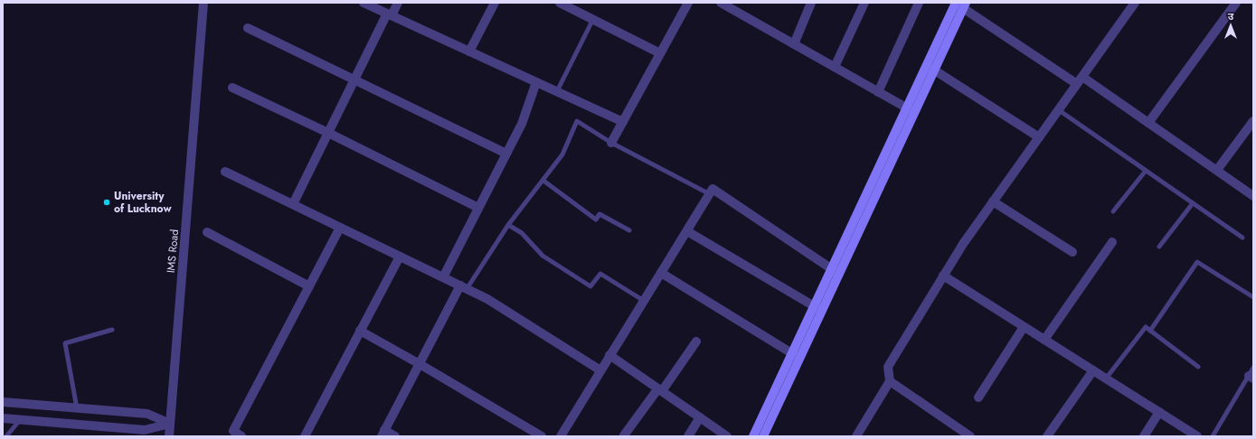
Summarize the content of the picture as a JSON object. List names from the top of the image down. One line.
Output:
{"streets":{"street":["IMS Road"]},"places":["University of Lucknow"],"north":"top"}
